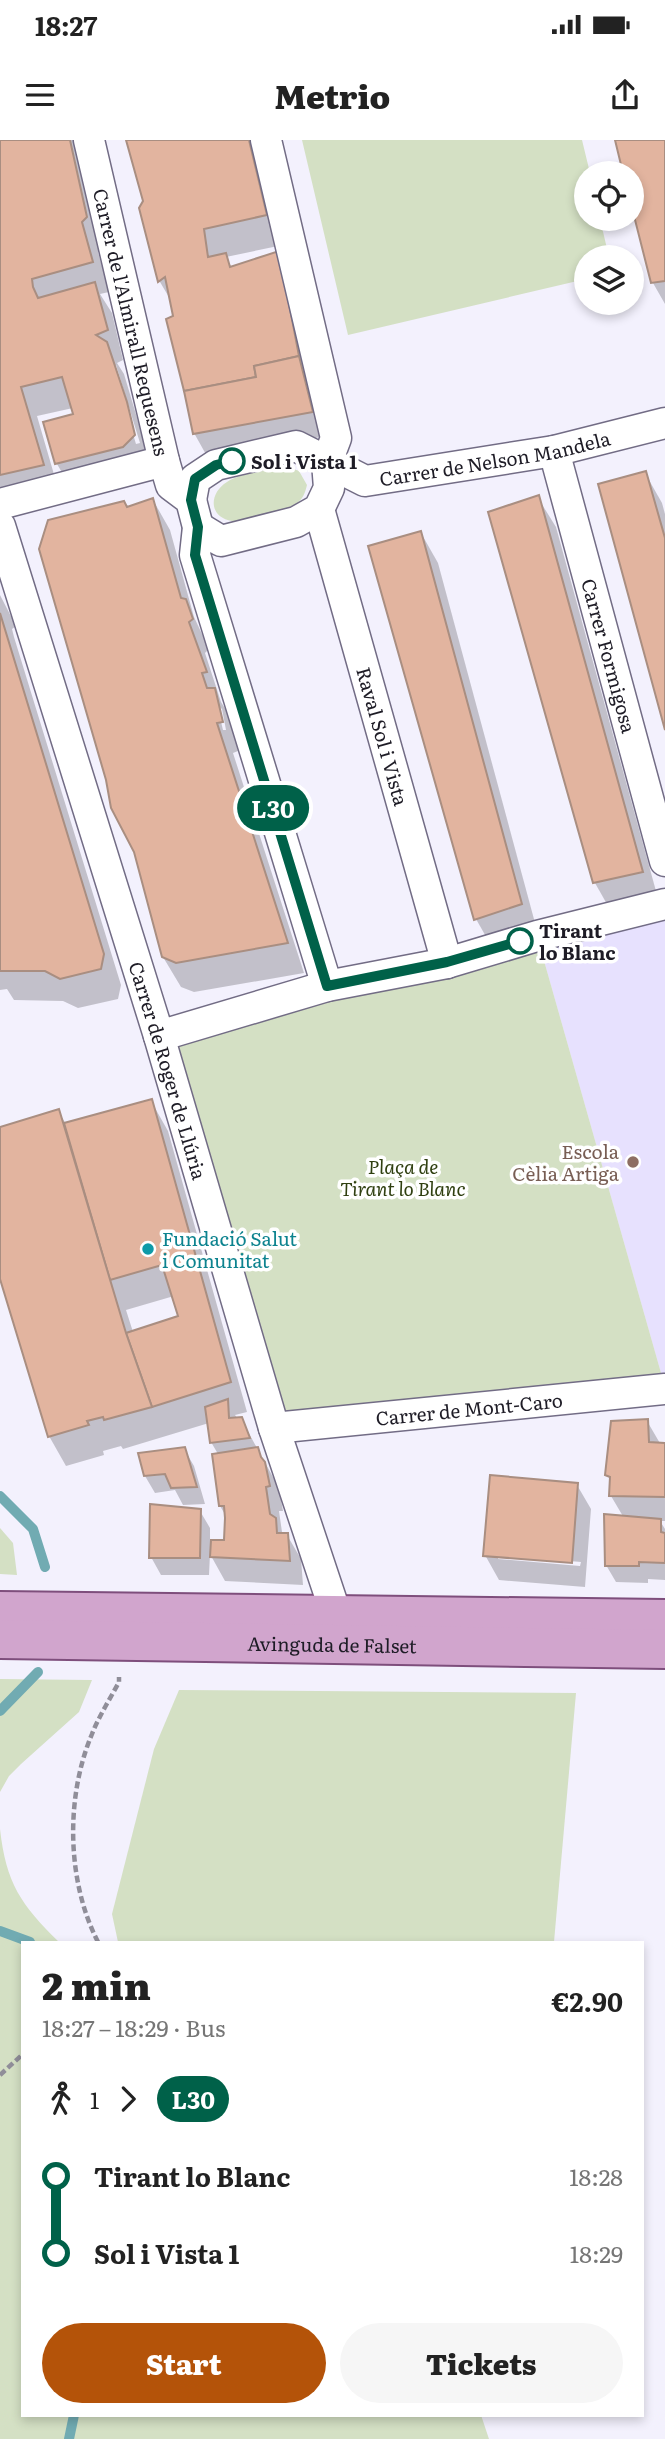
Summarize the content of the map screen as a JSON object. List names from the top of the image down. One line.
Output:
{"streets":{"main road":["Avinguda de Falset"],"street":["Carrer de l'Almirall Requesens","Carrer de Nelson Mandela","Carrer Formigosa","Raval Sol i Vista","Carrer de Roger de Llúria","Carrer de Mont-Caro"]},"crossings":[["Carrer de Nelson Mandela","Carrer Formigosa"],["Carrer de Roger de Llúria","Carrer de Mont-Caro"],["Carrer de Roger de Llúria","Avinguda de Falset"]],"parks":["Plaça de Tirant lo Blanc"],"places":["Sol i Vista 1","Tirant lo Blanc","Escola Cèlia Artiga","Fundació Salut i Comunitat"],"lines":["bus line L30"],"page":{"status":"18:27","header":"Metrio","on_map":"L30","heading":["2 min","18:27 – 18:29 · Bus","€2.90"],"legs":["1","L30"],"list":[{"name":"Tirant lo Blanc","value":"18:28"},{"name":"Sol i Vista 1","value":"18:29"}],"buttons":["Start","Tickets"]}}
